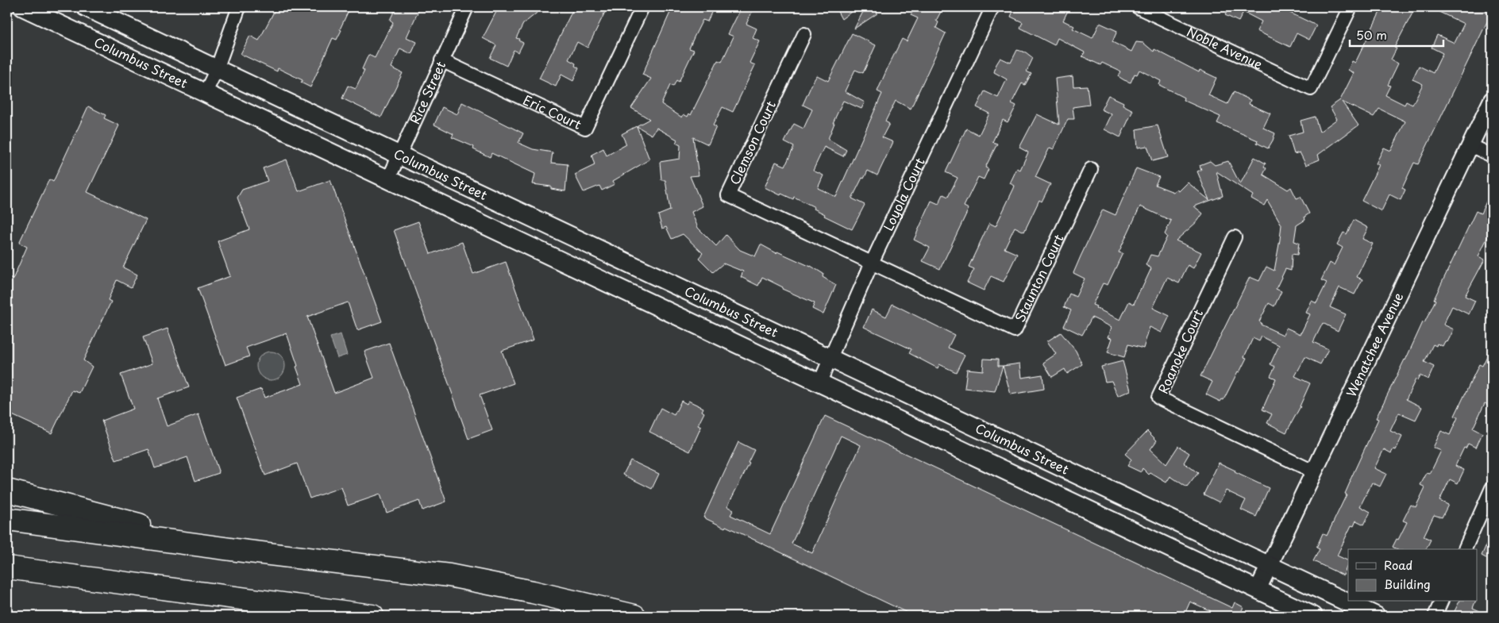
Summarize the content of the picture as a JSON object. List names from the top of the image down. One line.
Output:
{"streets":{"main road":["Columbus Street"],"street":["Noble Avenue","Rice Street","Eric Court","Clemson Court","Loyola Court","Staunton Court","Wenatchee Avenue","Roanoke Court"]},"crossings":[["Columbus Street","Rice Street"],["Columbus Street","Loyola Court"],["Columbus Street","Wenatchee Avenue"],["Rice Street","Eric Court"],["Clemson Court","Loyola Court"],["Clemson Court","Staunton Court"],["Loyola Court","Staunton Court"],["Wenatchee Avenue","Roanoke Court"]],"legend":["Road","Building"],"scale_bar":"50 m"}
